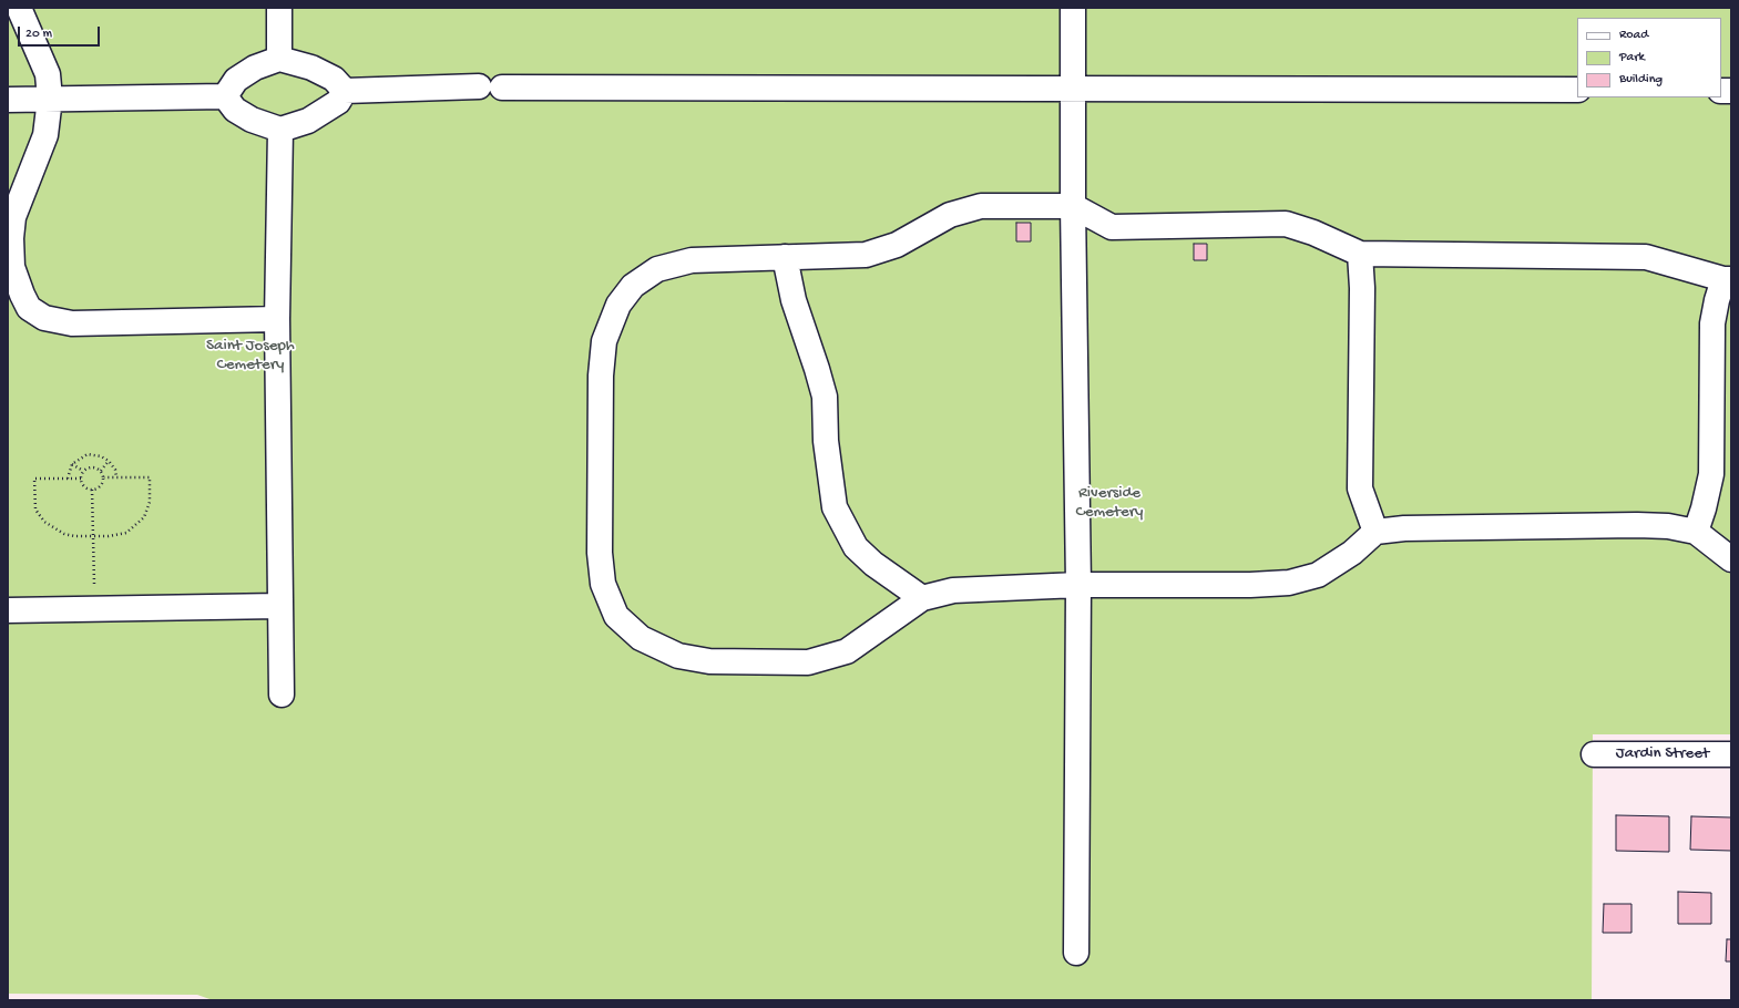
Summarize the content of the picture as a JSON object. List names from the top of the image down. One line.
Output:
{"streets":{"street":["Jardin Street"]},"parks":["Saint Joseph Cemetery","Riverside Cemetery"],"legend":["Road","Park","Building"],"scale_bar":"20 m"}
